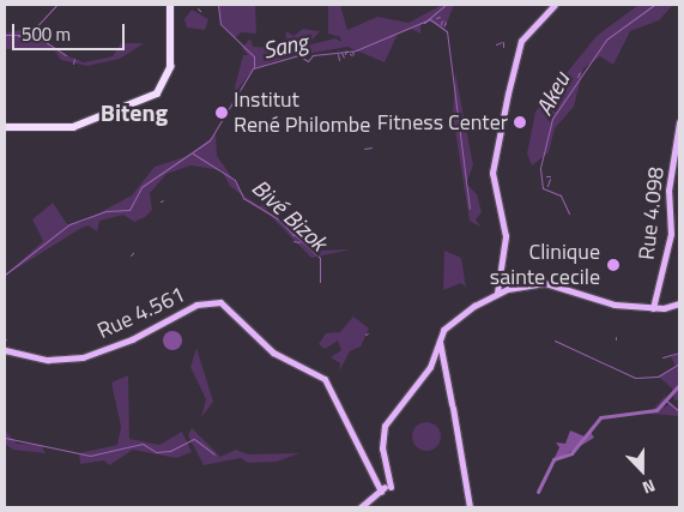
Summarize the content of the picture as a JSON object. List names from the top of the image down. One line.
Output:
{"streets":{"main road":["Rue 4.098","Rue 4.561"]},"districts":["Biteng"],"water":["Sang","Akeu","Bivé Bizok"],"places":["Institut René Philombe","Fitness Center","Clinique sainte cecile"],"scale_bar":"500 m","north":"bottom"}
